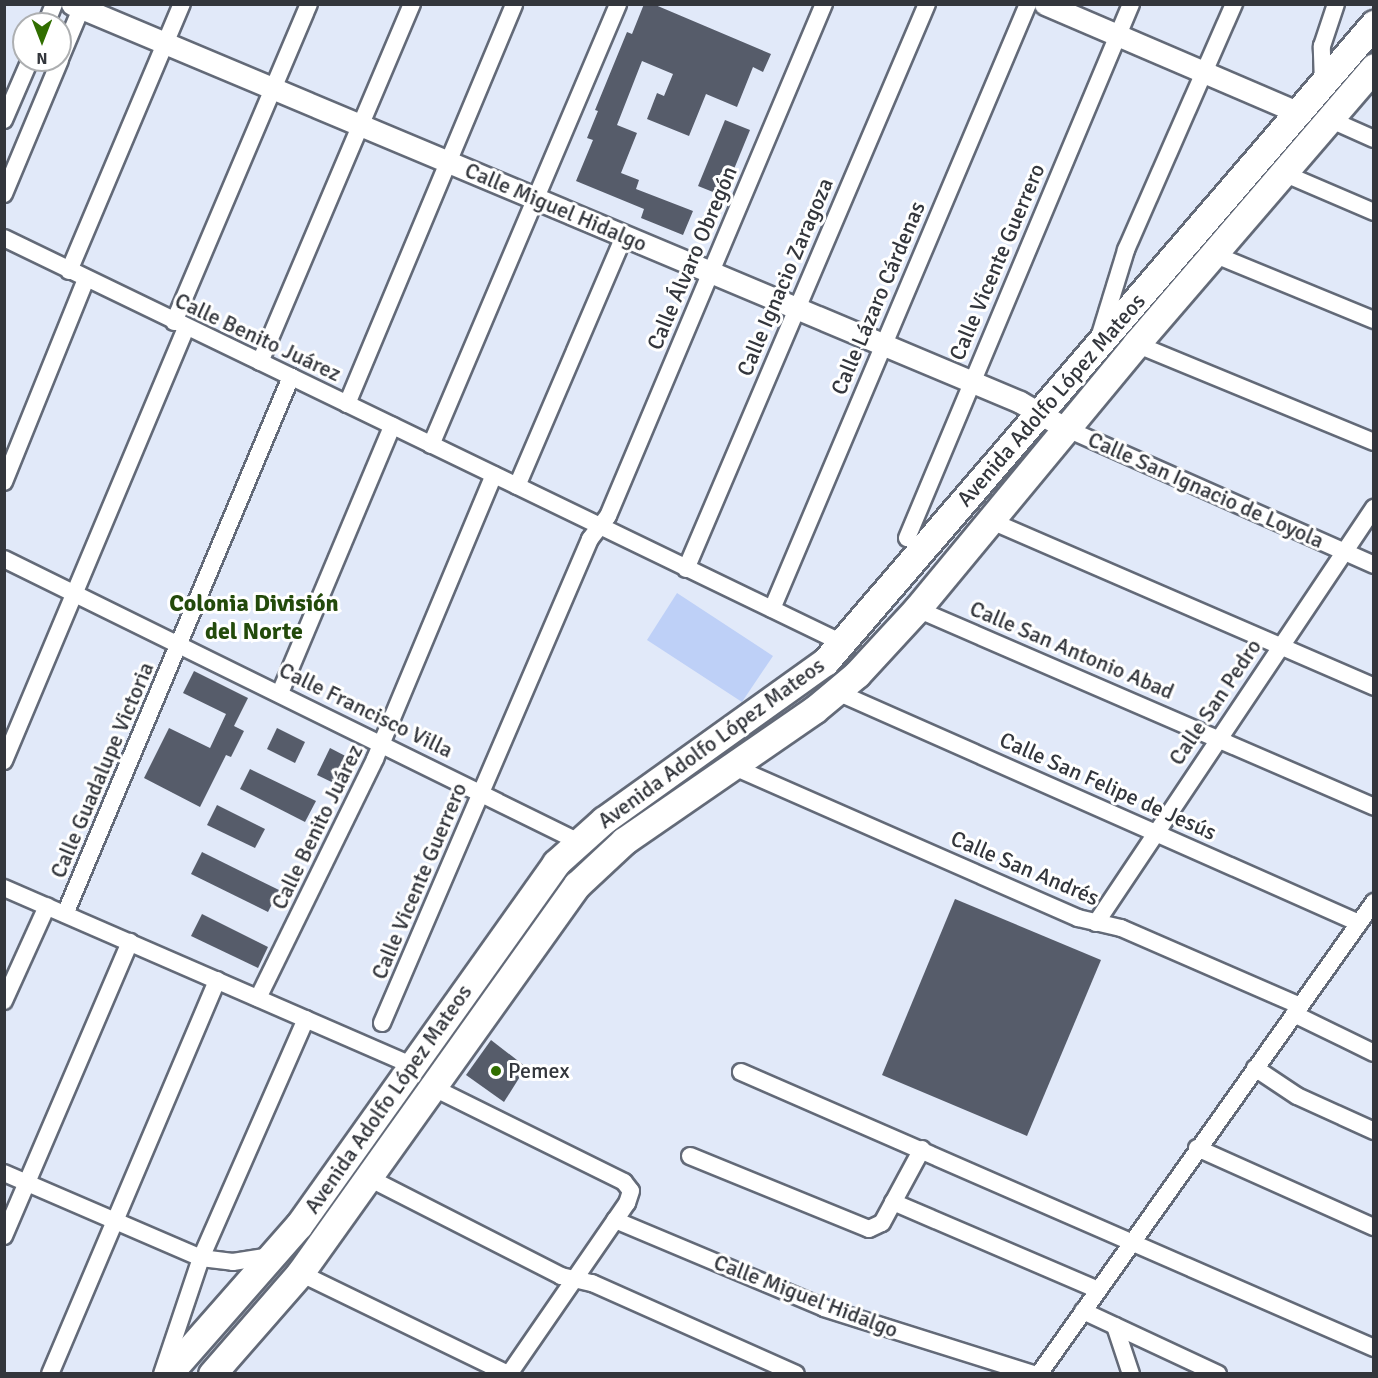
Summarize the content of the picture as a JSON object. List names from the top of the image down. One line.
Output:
{"streets":{"main road":["Avenida Adolfo López Mateos"],"street":["Calle Miguel Hidalgo","Calle Álvaro Obregón","Calle Vicente Guerrero","Calle Ignacio Zaragoza","Calle Lázaro Cárdenas","Calle Benito Juárez","Calle San Ignacio de Loyola","Calle San Antonio Abad","Calle San Pedro","Calle Francisco Villa","Calle Guadalupe Victoria","Calle San Felipe de Jesús","Calle San Andrés"]},"crossings":[["Calle Miguel Hidalgo","Calle Álvaro Obregón"],["Calle Miguel Hidalgo","Calle Vicente Guerrero"],["Calle Miguel Hidalgo","Calle Ignacio Zaragoza"],["Calle Miguel Hidalgo","Calle Lázaro Cárdenas"],["Calle Miguel Hidalgo","Avenida Adolfo López Mateos"],["Calle Miguel Hidalgo","Calle San Ignacio de Loyola"],["Calle Álvaro Obregón","Calle Vicente Guerrero"],["Calle Álvaro Obregón","Calle Benito Juárez"],["Calle Vicente Guerrero","Calle Benito Juárez"],["Calle Vicente Guerrero","Calle Francisco Villa"],["Calle Ignacio Zaragoza","Calle Benito Juárez"],["Calle Lázaro Cárdenas","Calle Benito Juárez"],["Calle Benito Juárez","Avenida Adolfo López Mateos"],["Calle Benito Juárez","Calle Francisco Villa"],["Calle Benito Juárez","Calle Guadalupe Victoria"],["Avenida Adolfo López Mateos","Calle San Ignacio de Loyola"],["Avenida Adolfo López Mateos","Calle San Antonio Abad"],["Avenida Adolfo López Mateos","Calle Francisco Villa"],["Avenida Adolfo López Mateos","Calle San Felipe de Jesús"],["Avenida Adolfo López Mateos","Calle San Andrés"],["Calle San Ignacio de Loyola","Calle San Pedro"],["Calle San Antonio Abad","Calle San Pedro"],["Calle San Pedro","Calle San Felipe de Jesús"],["Calle San Pedro","Calle San Andrés"],["Calle Francisco Villa","Calle Guadalupe Victoria"]],"districts":["Colonia División del Norte"],"places":["Pemex"],"north":"bottom"}
